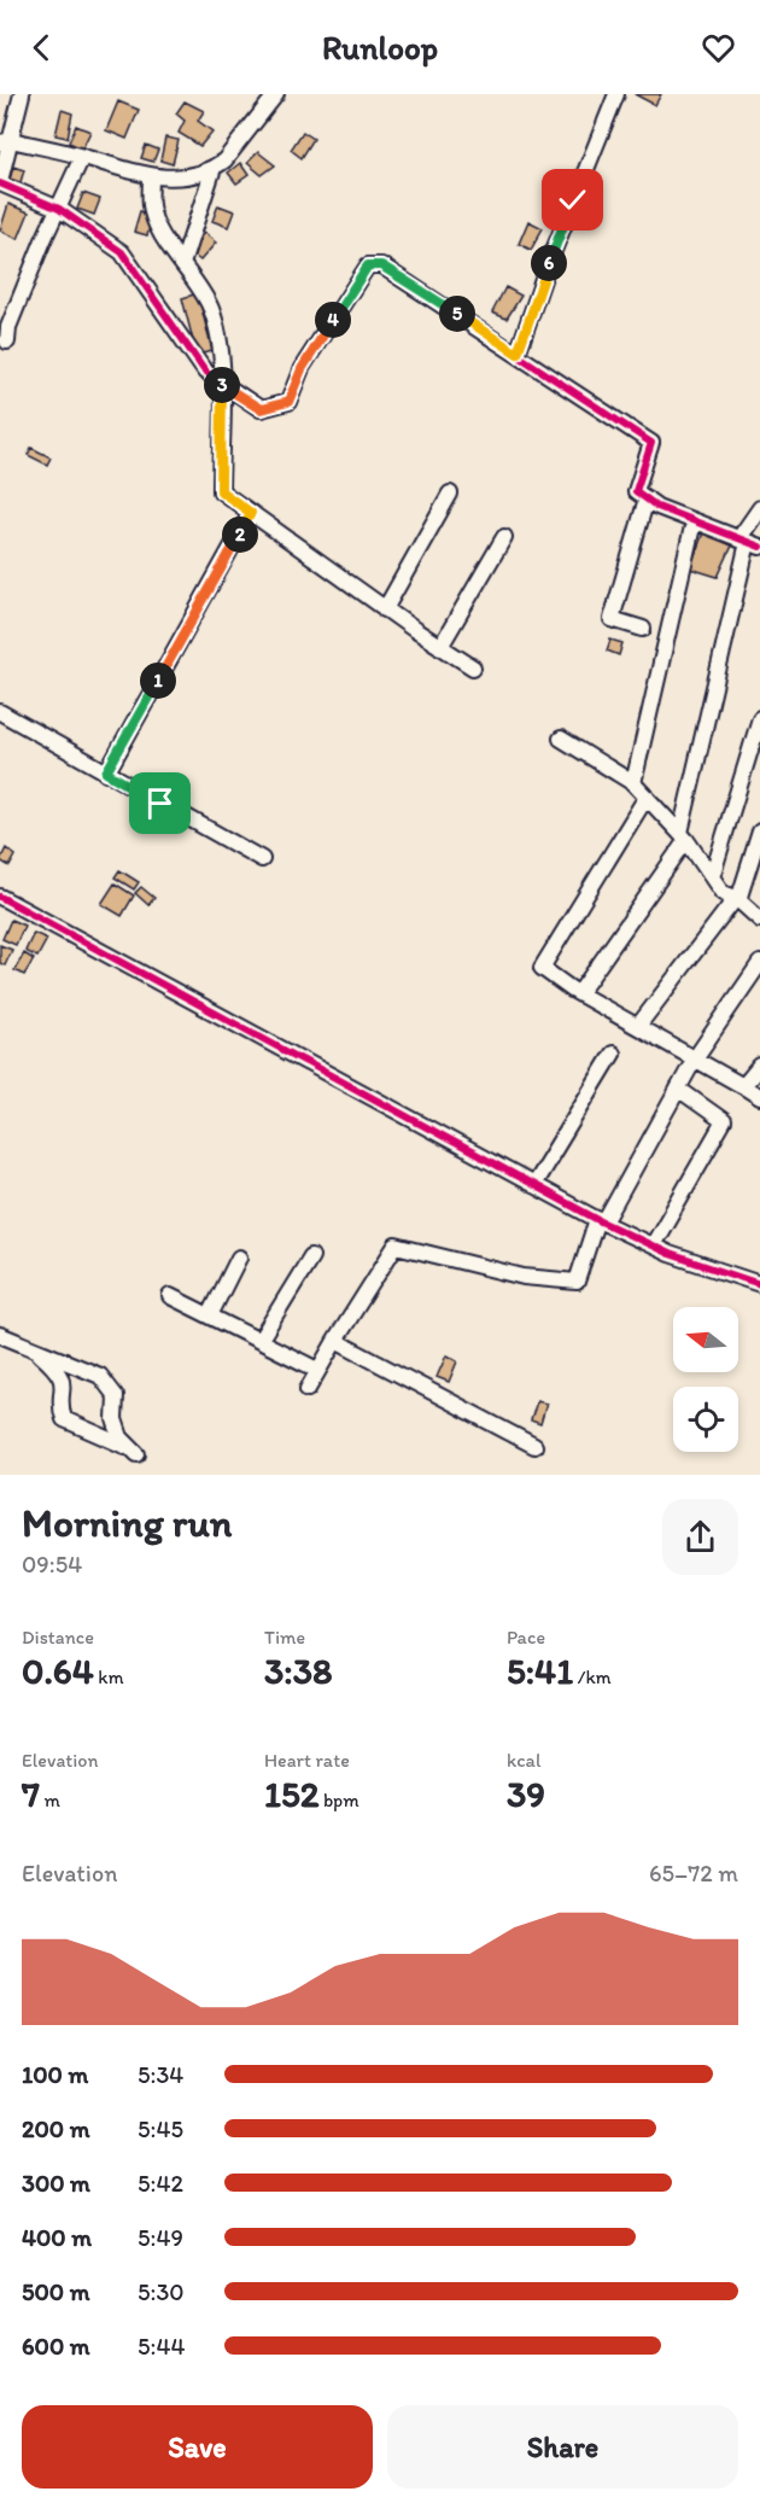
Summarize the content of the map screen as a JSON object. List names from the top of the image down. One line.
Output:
{"north":"left","page":{"header":"Runloop","pins":["6","5","4","3","2","1"],"heading":["Morning run","09:54"],"stats":[["Distance","0.64 km"],["Time","3:38"],["Pace","5:41 /km"],["Elevation","7 m"],["Heart rate","152 bpm"],["kcal","39"]],"chart":["Elevation","65–72 m"],"list":[{"name":"100 m","note":"5:34"},{"name":"200 m","note":"5:45"},{"name":"300 m","note":"5:42"},{"name":"400 m","note":"5:49"},{"name":"500 m","note":"5:30"},{"name":"600 m","note":"5:44"}],"buttons":["Save","Share"]}}
